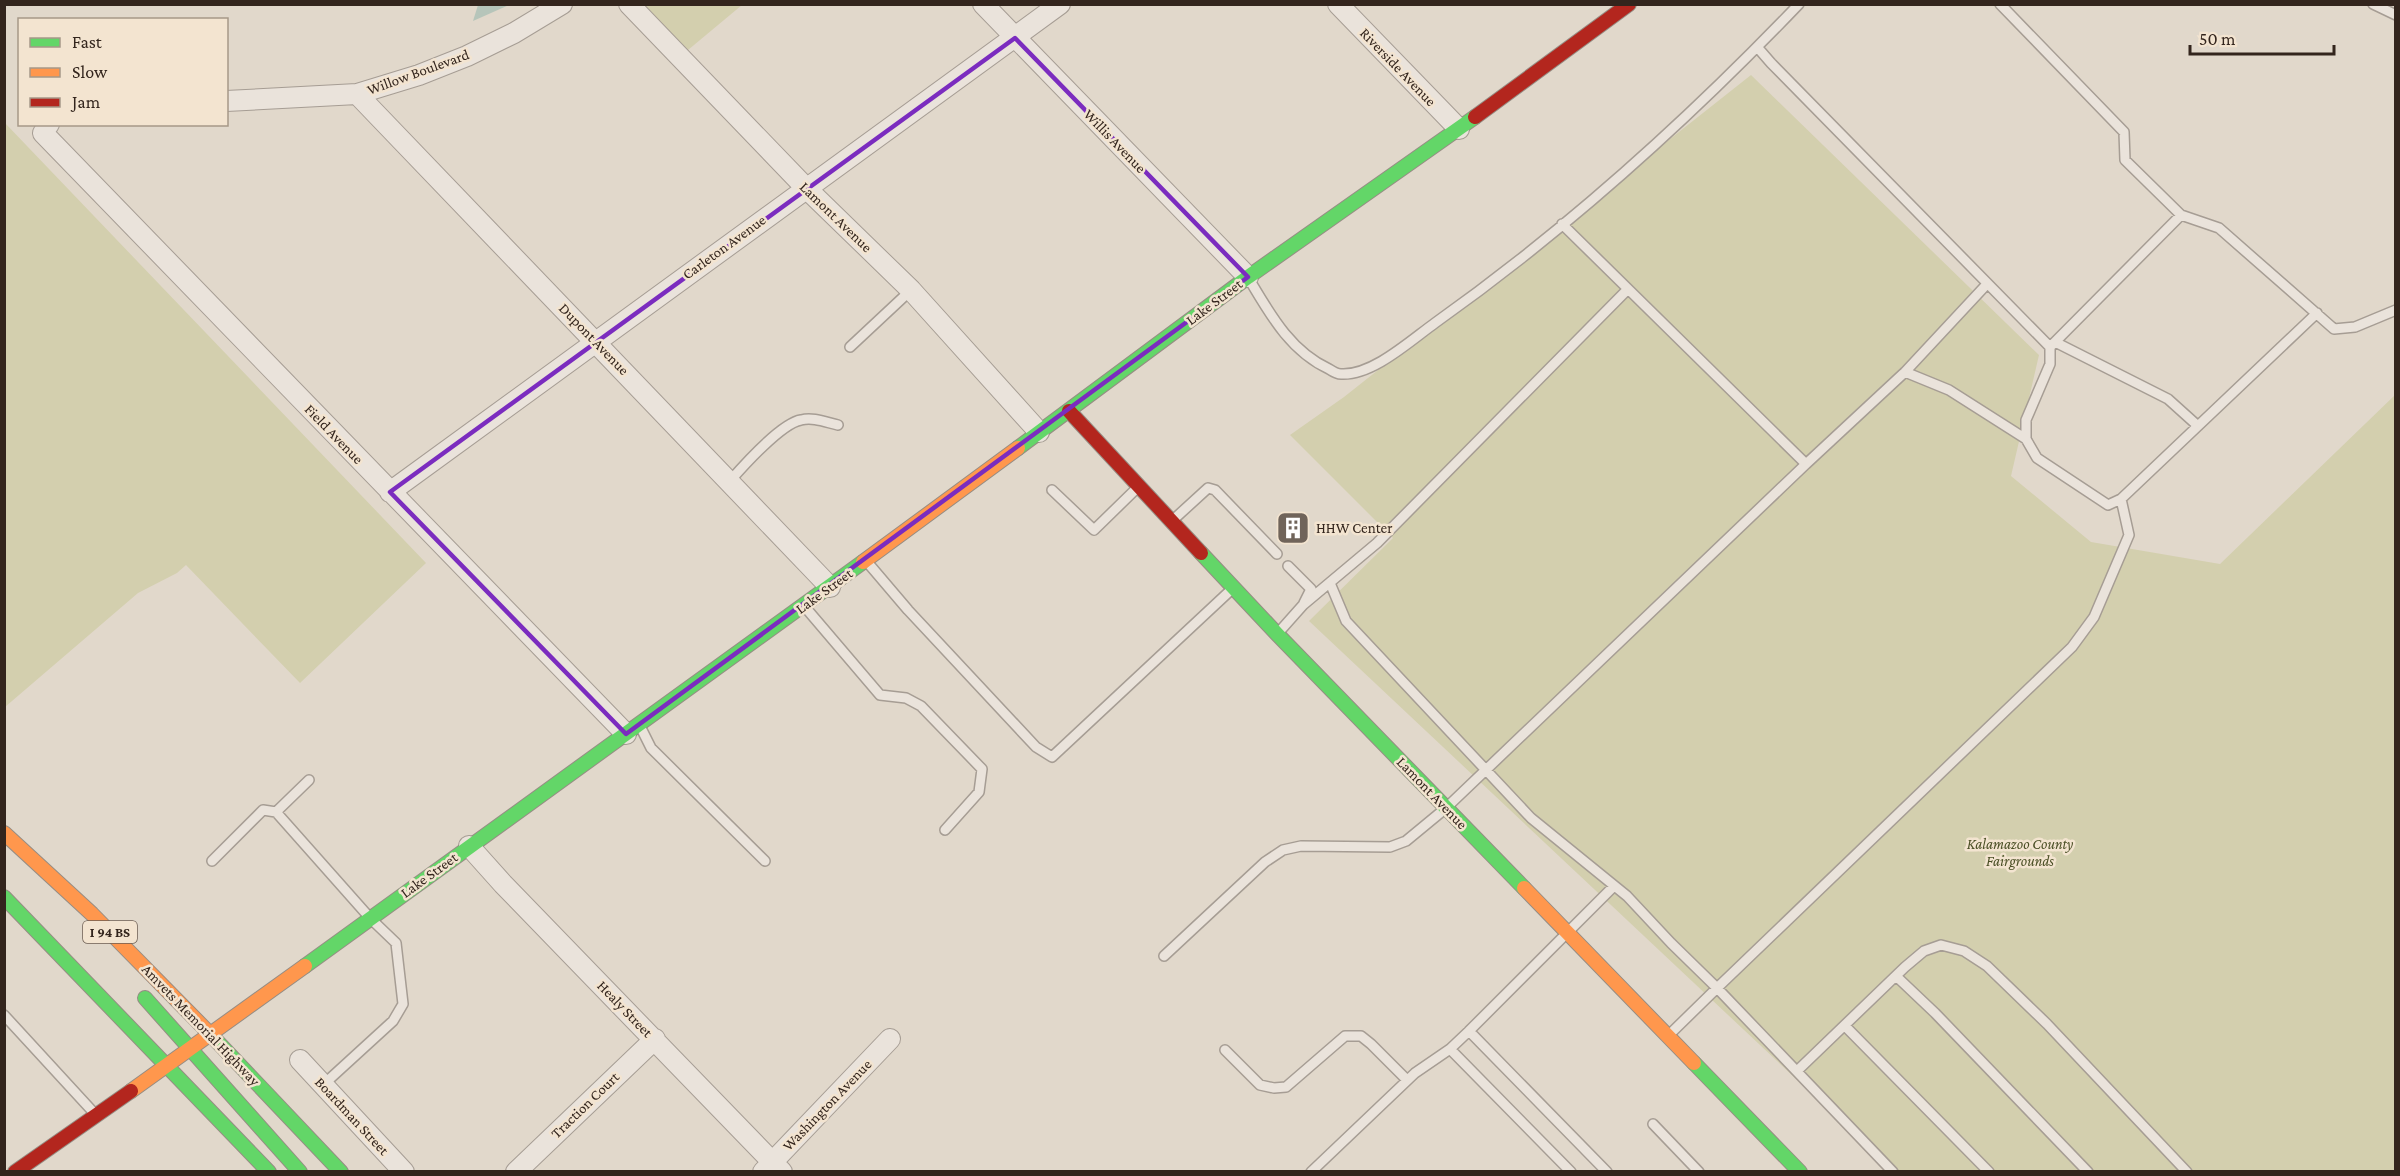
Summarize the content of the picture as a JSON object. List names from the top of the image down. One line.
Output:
{"streets":{"main road":["Lamont Avenue","Lake Street","I 94 BS","Amvets Memorial Highway"],"street":["Riverside Avenue","Willow Boulevard","Willis Avenue","Carleton Avenue","Dupont Avenue","Field Avenue","Healy Street","Traction Court","Washington Avenue","Boardman Street"]},"crossings":[["Riverside Avenue","Lake Street"],["Willow Boulevard","Dupont Avenue"],["Willis Avenue","Carleton Avenue"],["Willis Avenue","Lake Street"],["Lamont Avenue","Carleton Avenue"],["Lamont Avenue","Lake Street"],["Carleton Avenue","Dupont Avenue"],["Carleton Avenue","Field Avenue"],["Lake Street","Dupont Avenue"],["Lake Street","Field Avenue"],["Lake Street","Healy Street"],["Lake Street","Amvets Memorial Highway"],["Healy Street","Traction Court"],["Healy Street","Washington Avenue"]],"parks":["Kalamazoo County Fairgrounds"],"places":{"building":["HHW Center"]},"legend":["Fast","Slow","Jam"],"scale_bar":"50 m"}
